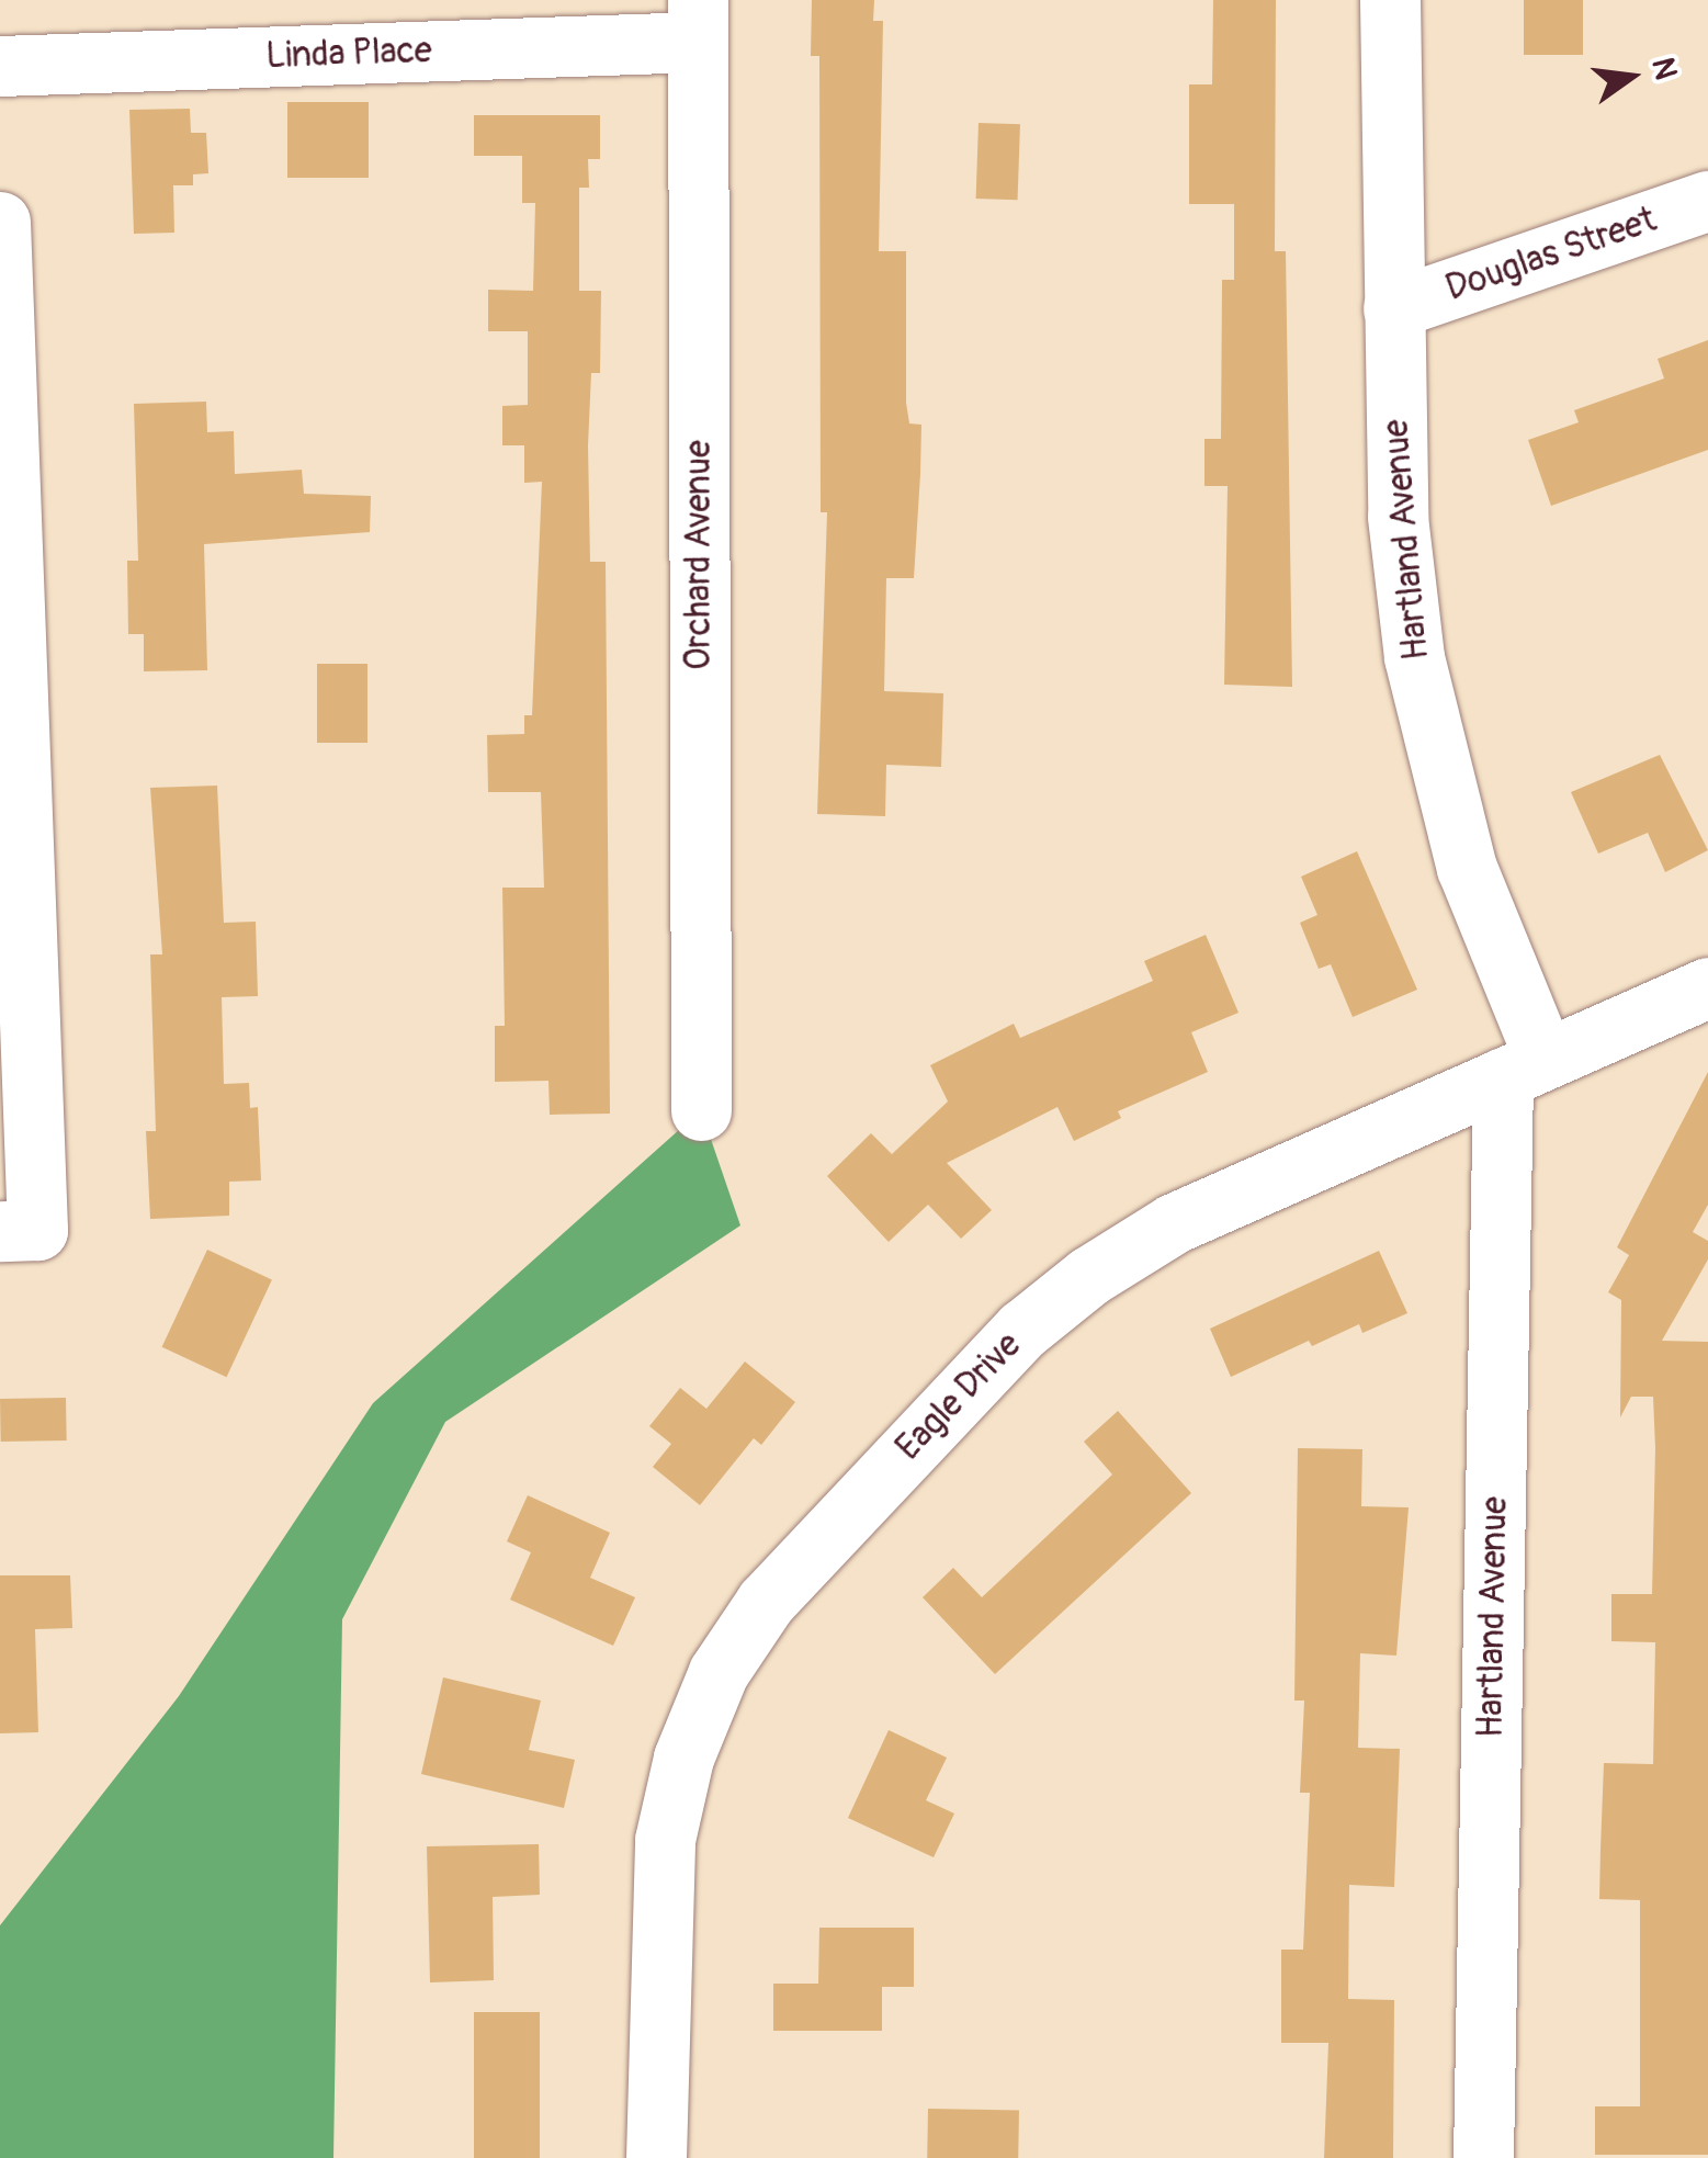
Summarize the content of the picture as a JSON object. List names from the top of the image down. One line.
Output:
{"streets":{"street":["Linda Place","Douglas Street","Hartland Avenue","Orchard Avenue","Eagle Drive"]},"crossings":[["Linda Place","Orchard Avenue"],["Douglas Street","Hartland Avenue"],["Hartland Avenue","Eagle Drive"]],"north":"right"}
